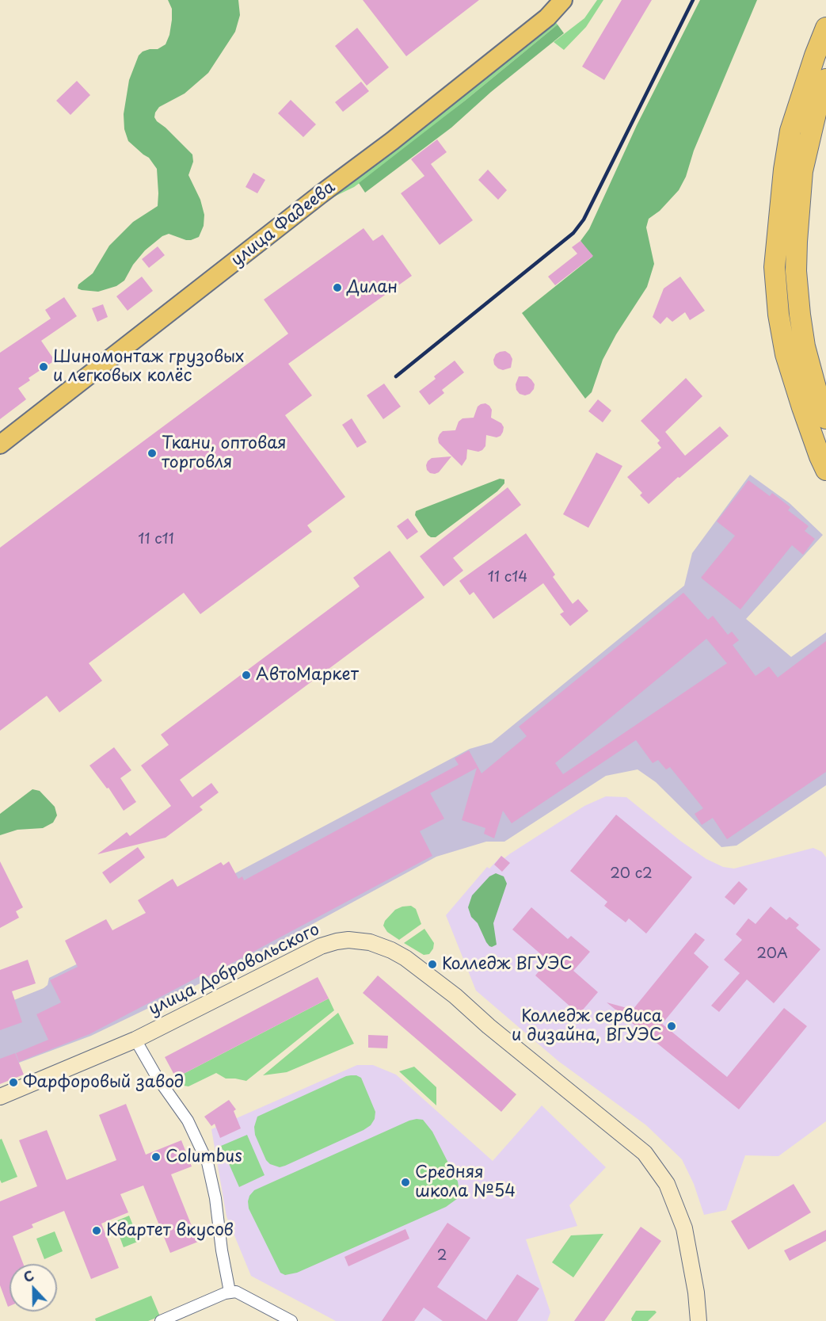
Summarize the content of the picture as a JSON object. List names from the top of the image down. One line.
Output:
{"streets":{"main road":["улица Фадеева","улица Добровольского"]},"places":["Дилан","Шиномонтаж грузовых и легковых колёс","Ткани, оптовая торговля","АвтоМаркет","Колледж ВГУЭС","Колледж сервиса и дизайна, ВГУЭС","Фарфоровый завод","Columbus","Средняя школа №54","Квартет вкусов"],"house_numbers":["11 с11","11 с14","20 с2","20А","2"],"north":"top"}
